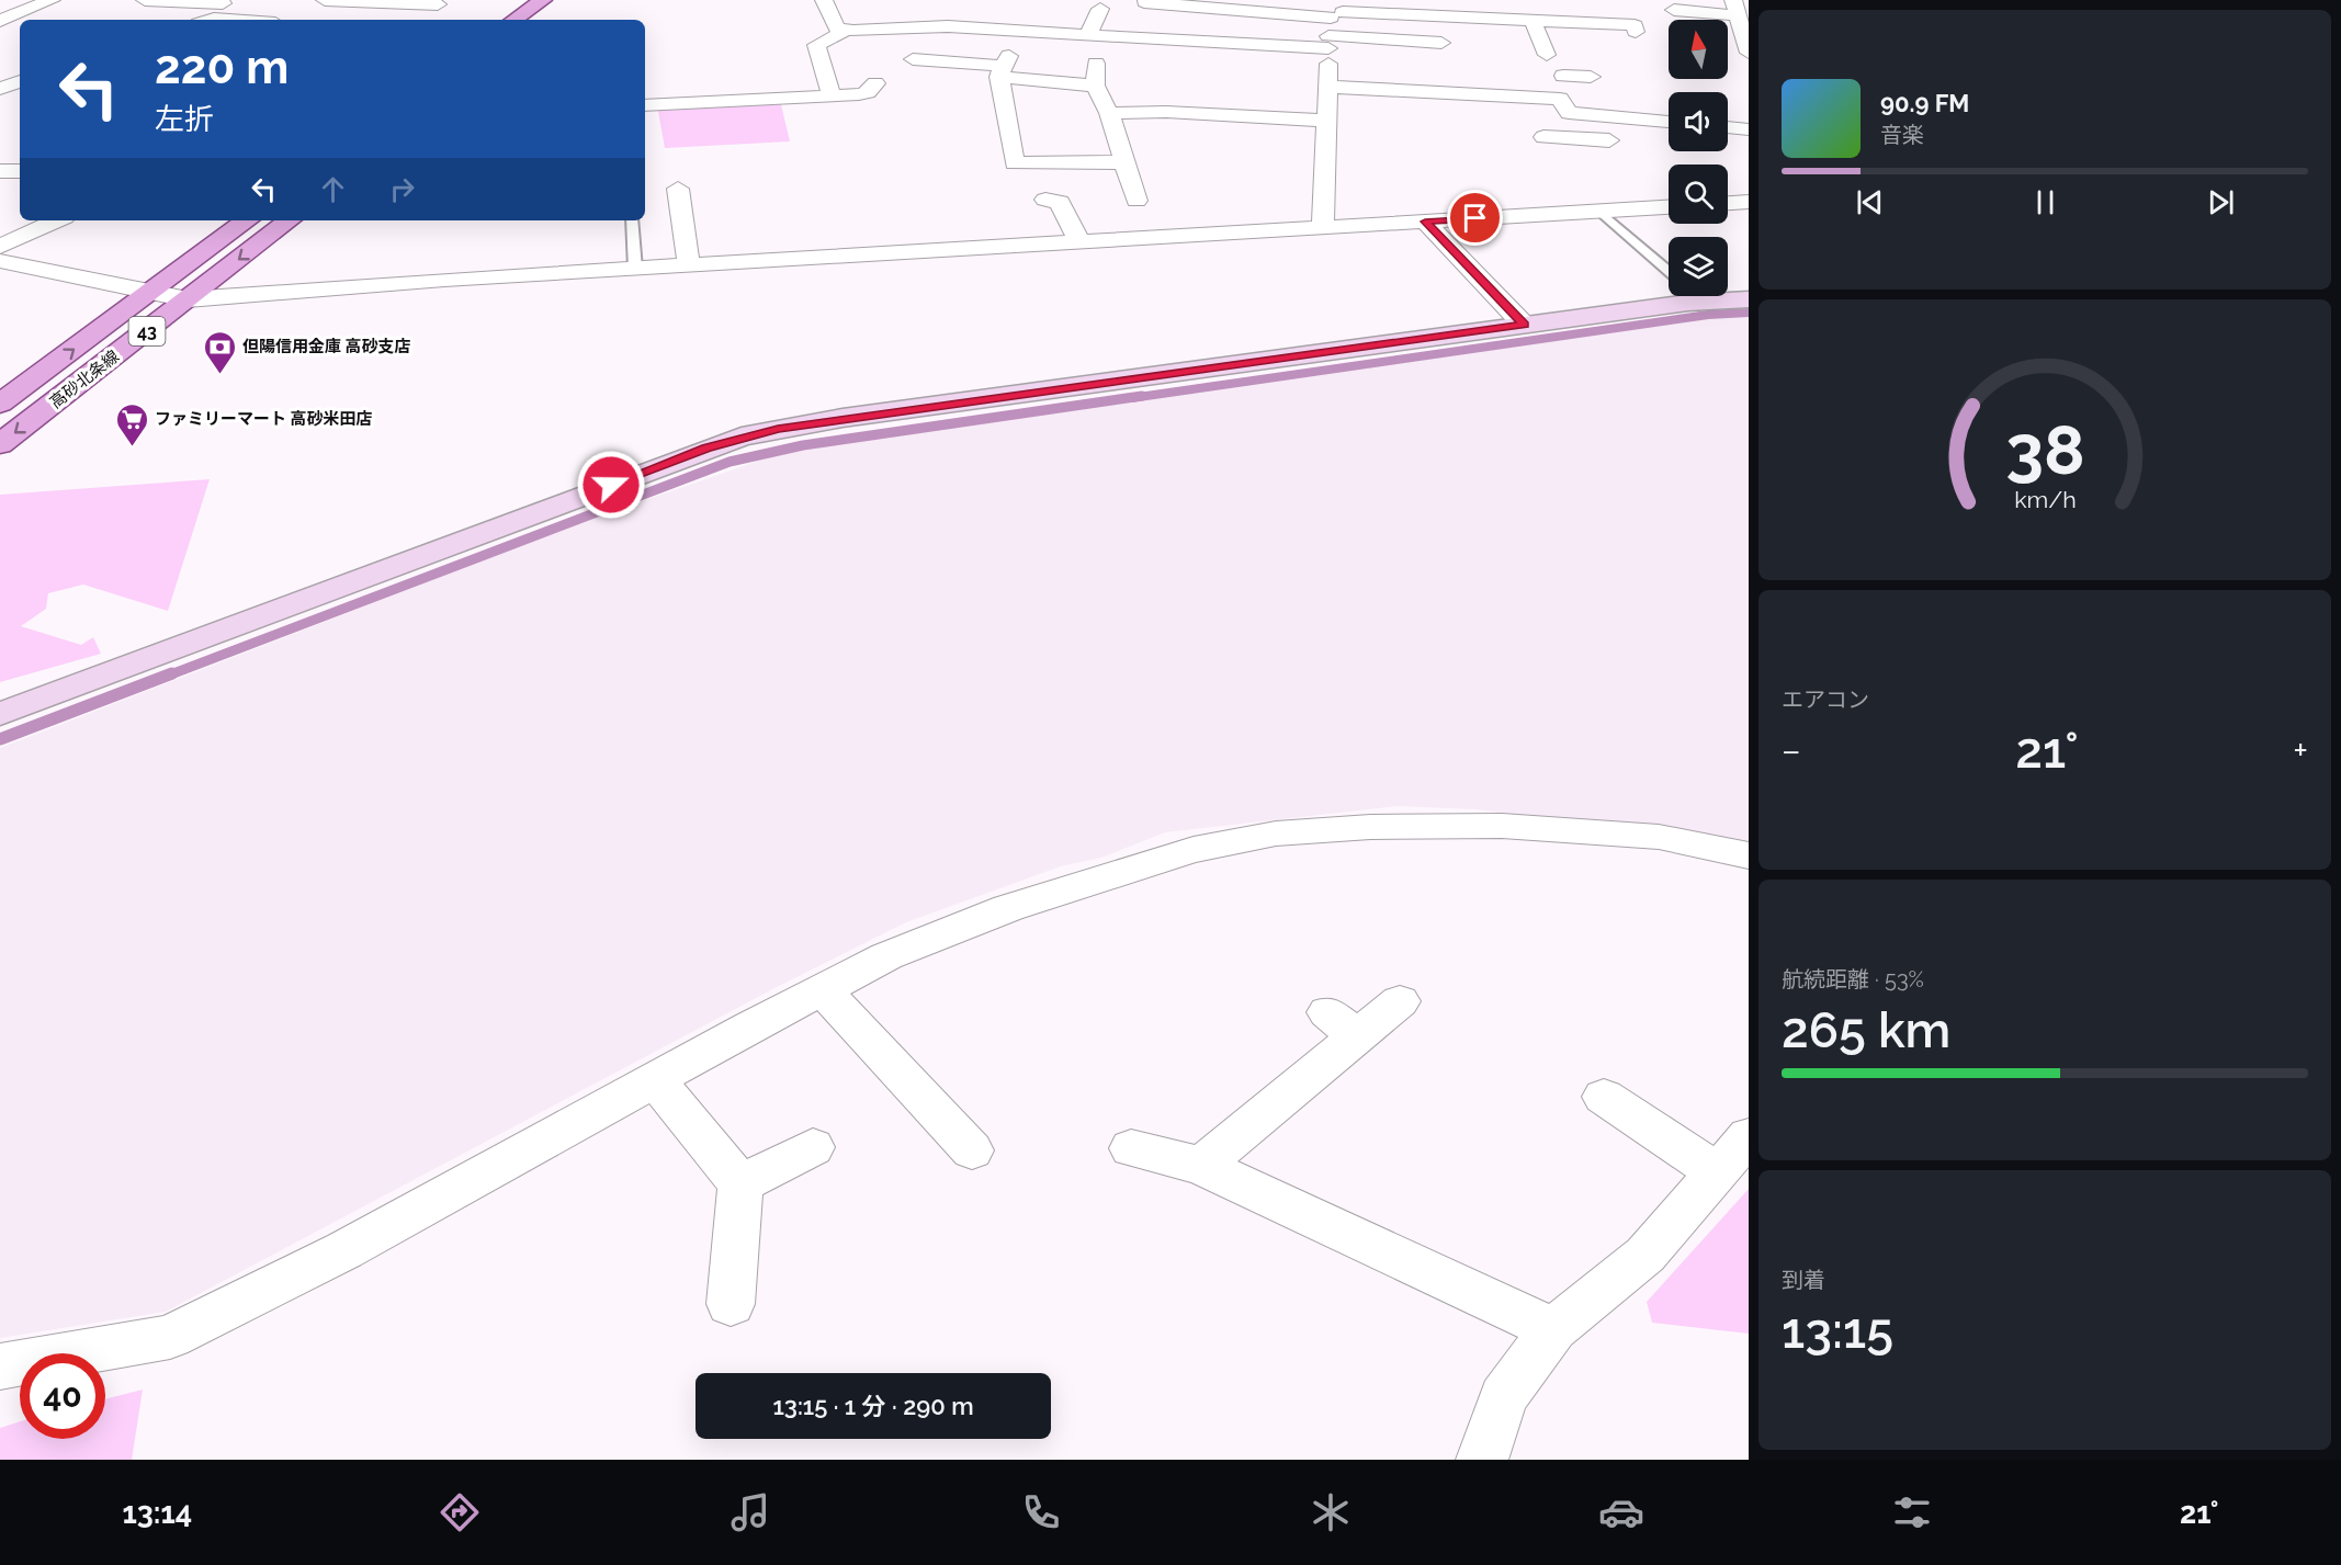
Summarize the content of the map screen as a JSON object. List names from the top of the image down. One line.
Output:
{"streets":{"main road":["43","高砂北条線"]},"places":{"bank":["但陽信用金庫 高砂支店"],"supermarket":["ファミリーマート 高砂米田店"]},"north":"top","page":{"turn":["220 m","左折"],"song":["90.9 FM","音楽"],"tile":["エアコン",["航続距離 · 53%","265 km"],["到着","13:15"]],"heat":["−","21°","+"],"limit":"40","trip":"13:15 · 1 分 · 290 m","tabs":["13:14","21°"],"gauge":["38","km/h"]}}
